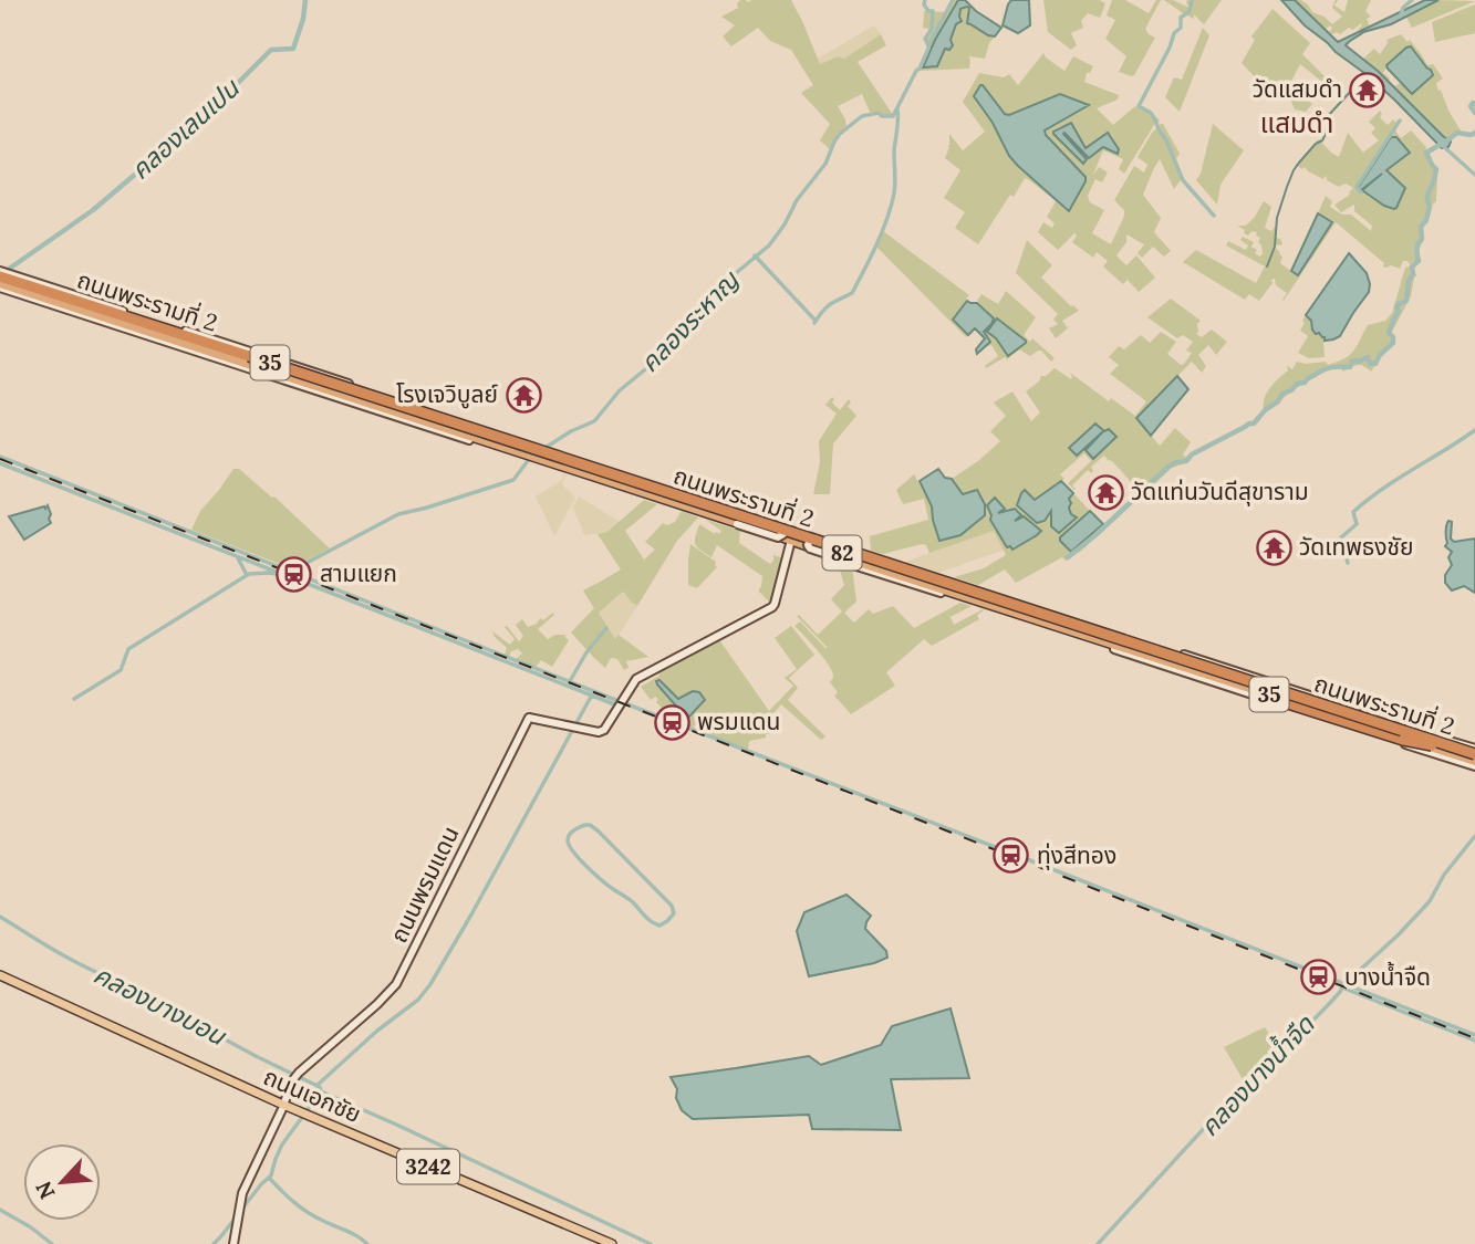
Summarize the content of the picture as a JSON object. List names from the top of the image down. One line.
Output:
{"streets":{"highway":["ถนนพระรามที่ 2","35","82"],"main road":["ถนนพรมแดน","ถนนเอกชัย","3242"]},"crossings":[["ถนนพระรามที่ 2","82"],["ถนนพระรามที่ 2","ถนนพรมแดน"],["ถนนพรมแดน","ถนนเอกชัย"]],"districts":["แสมดำ"],"water":["คลองเลนเปน","คลองระหาญ","คลองบางบอน","คลองบางน้ำจืด"],"places":{"temple":["วัดแสมดำ","โรงเจวิบูลย์","วัดแท่นวันดีสุขาราม","วัดเทพธงชัย"],"station":["สามแยก","พรมแดน","ทุ่งสีทอง","บางน้ำจืด"]},"north":"bottom left"}
